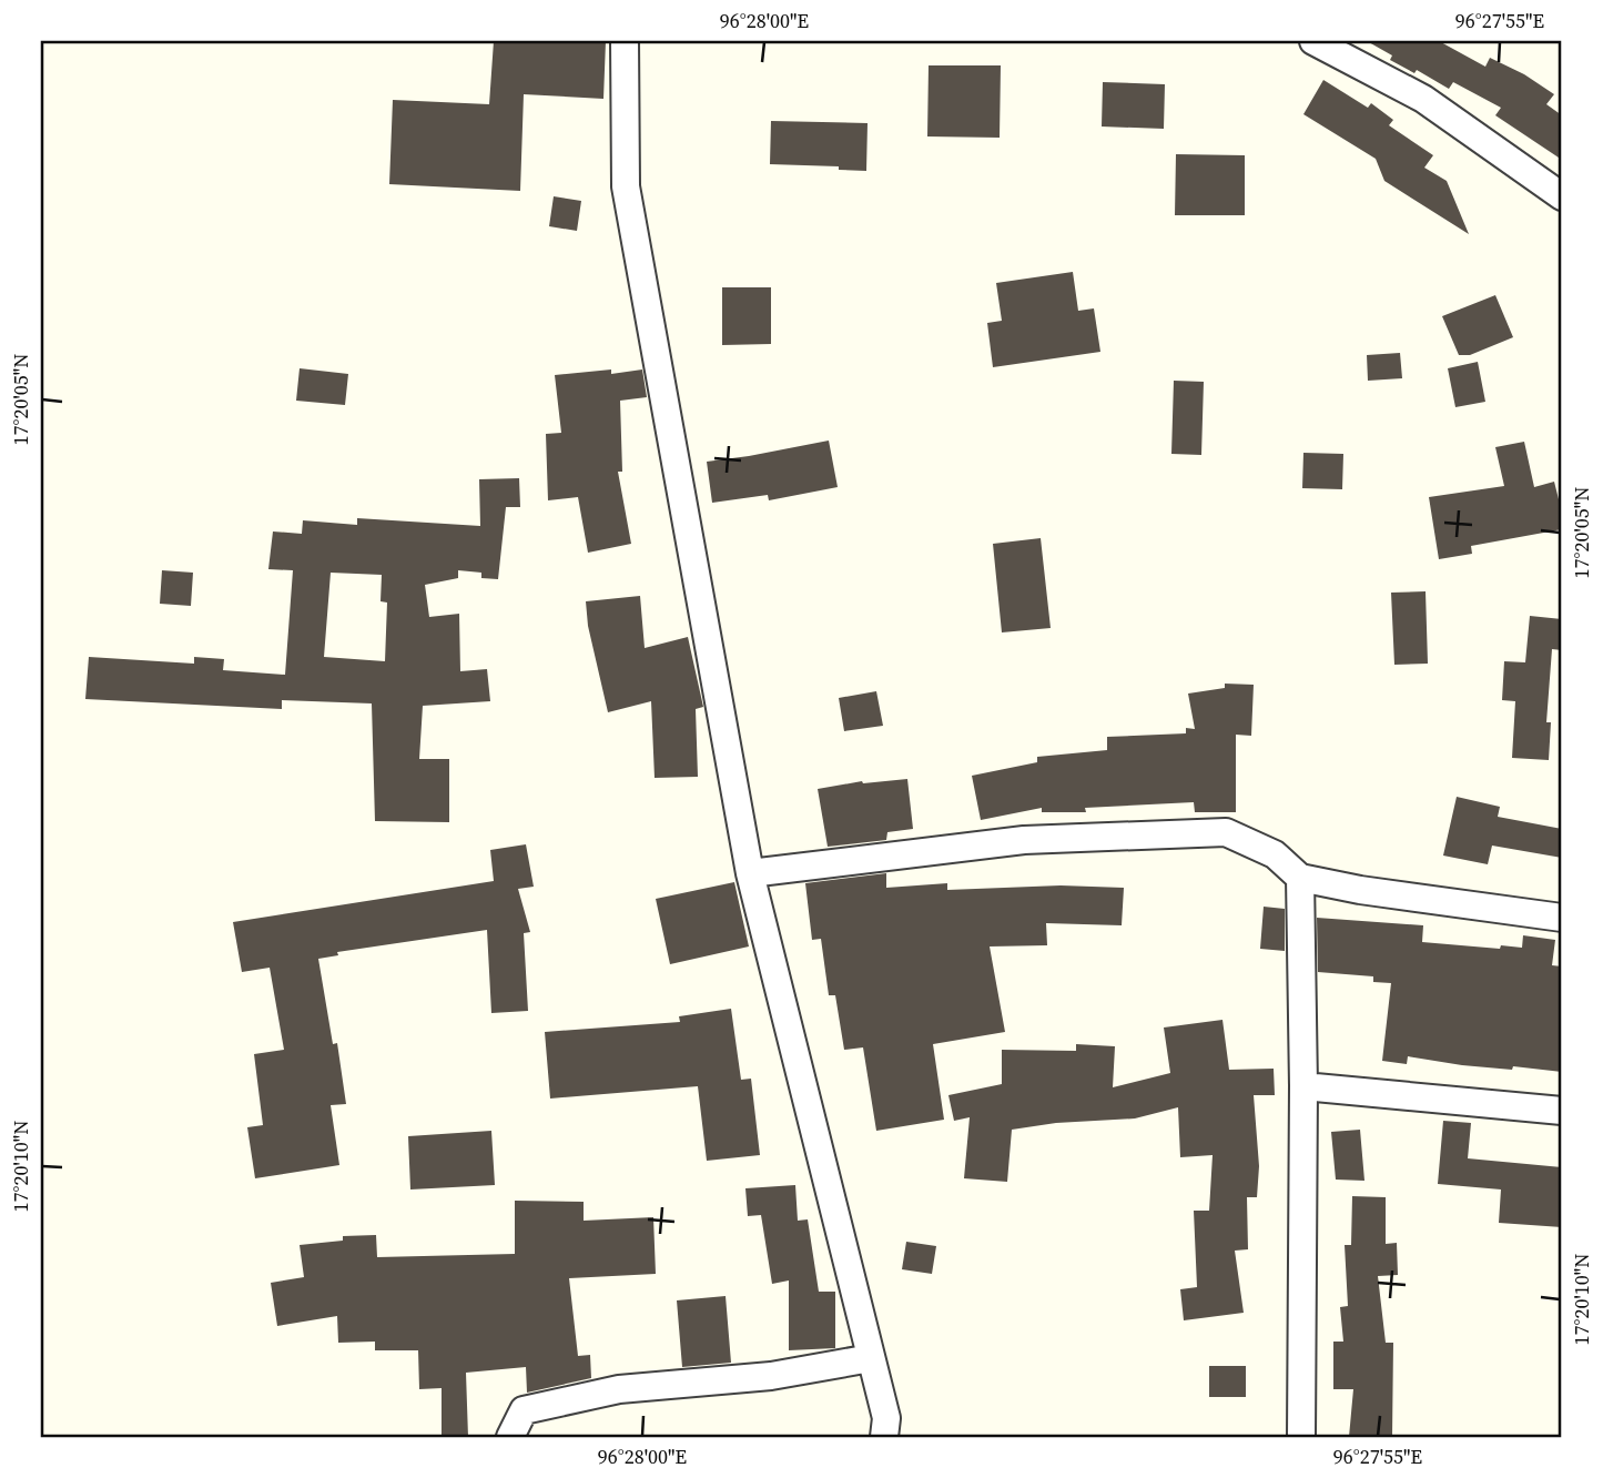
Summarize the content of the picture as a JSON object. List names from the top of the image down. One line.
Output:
{"coordinates":["96°28'00\"E","96°27'55\"E","17°20'05\"N","17°20'10\"N"]}
